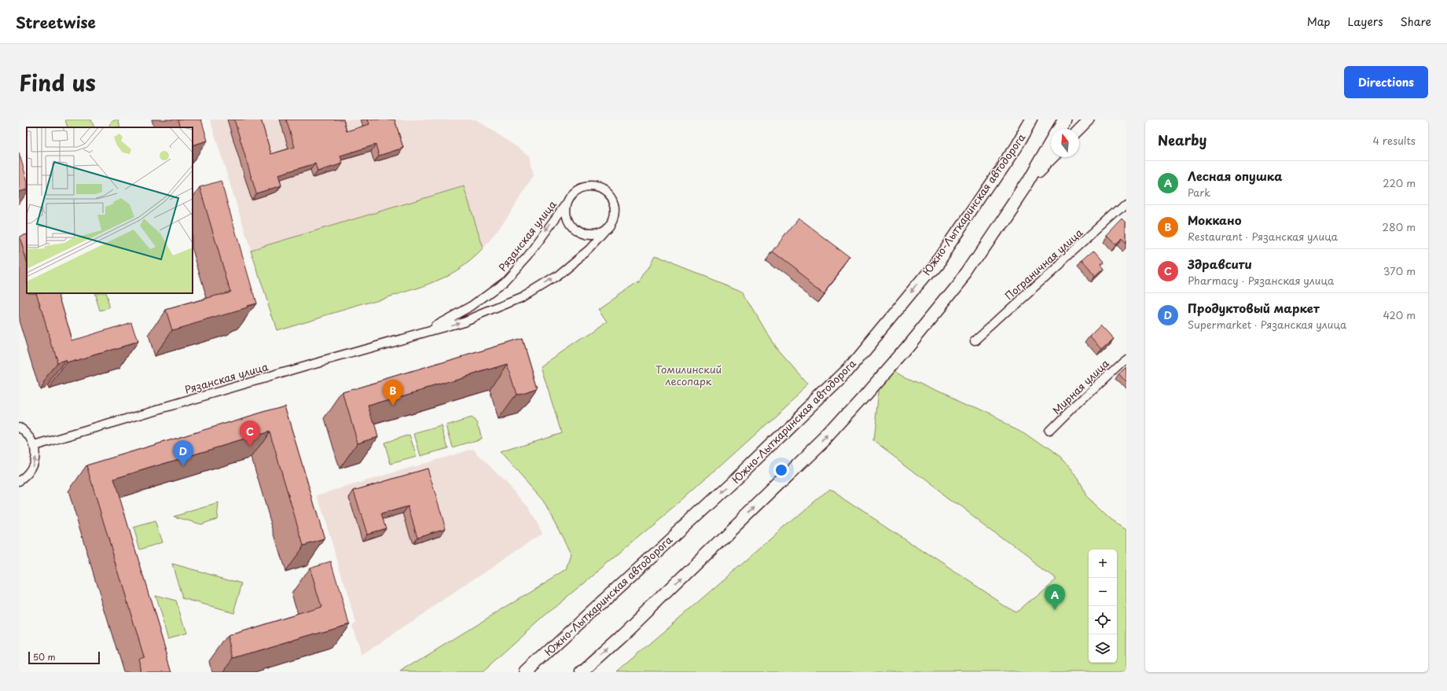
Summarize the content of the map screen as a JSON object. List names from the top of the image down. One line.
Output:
{"streets":{"main road":["Южно-Лыткаринская автодорога"],"street":["Рязанская улица","Пограничная улица","Мирная улица"]},"parks":["Томилинский лесопарк"],"scale_bar":"50 m","north":"top","page":{"header":"Streetwise","nav":["Map","Layers","Share"],"title":"Find us","buttons":"Directions","heading":["Nearby","4 results"],"list":[{"mark":"A","name":"Лесная опушка","note":"Park","value":"220 m"},{"mark":"B","name":"Моккано","note":"Restaurant · Рязанская улица","value":"280 m"},{"mark":"C","name":"Здравсити","note":"Pharmacy · Рязанская улица","value":"370 m"},{"mark":"D","name":"Продуктовый маркет","note":"Supermarket · Рязанская улица","value":"420 m"}],"pins":["B","C","D","A"],"map_buttons":["+","−"],"scale":"50 m"}}
